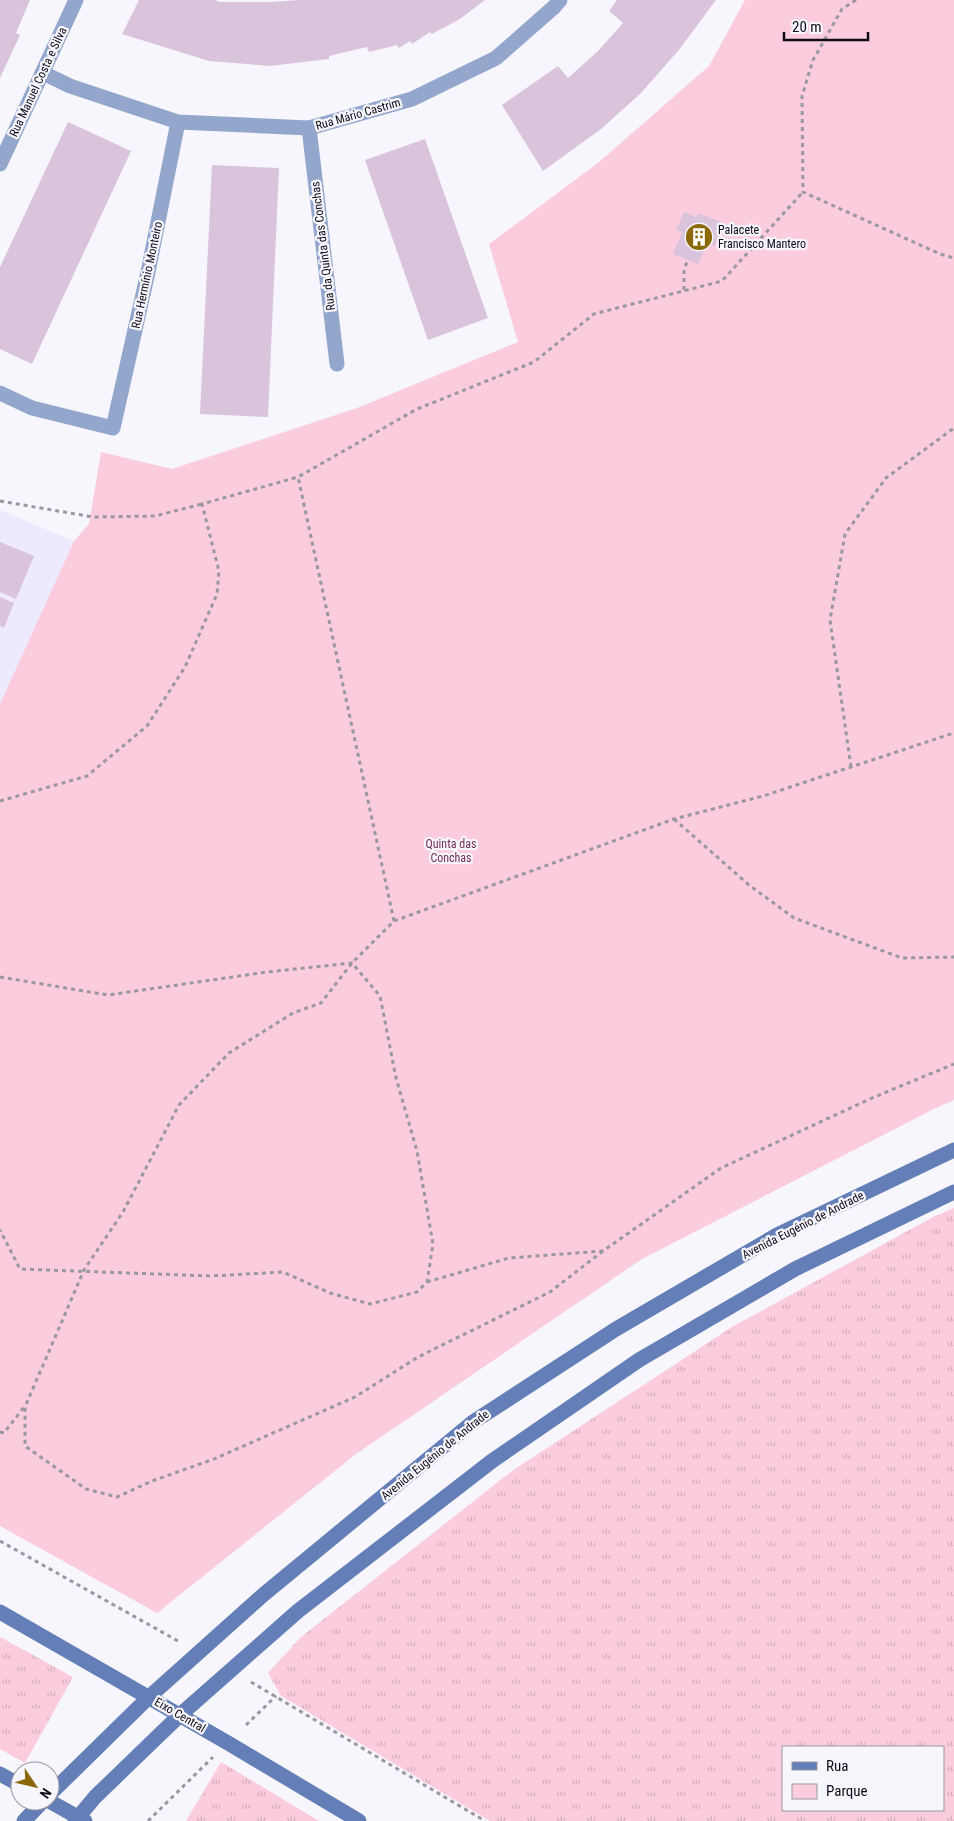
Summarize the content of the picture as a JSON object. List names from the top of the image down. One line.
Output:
{"streets":{"street":["Rua Manuel Costa e Silva","Rua Mário Castrim","Rua da Quinta das Conchas","Rua Hermínio Monteiro","Avenida Eugénio de Andrade","Eixo Central"]},"crossings":[["Rua Manuel Costa e Silva","Rua Mário Castrim"],["Rua Mário Castrim","Rua da Quinta das Conchas"],["Rua Mário Castrim","Rua Hermínio Monteiro"],["Avenida Eugénio de Andrade","Eixo Central"]],"parks":["Quinta das Conchas"],"places":{"building":["Palacete Francisco Mantero"]},"legend":["Rua","Parque"],"scale_bar":"20 m","north":"bottom right"}
